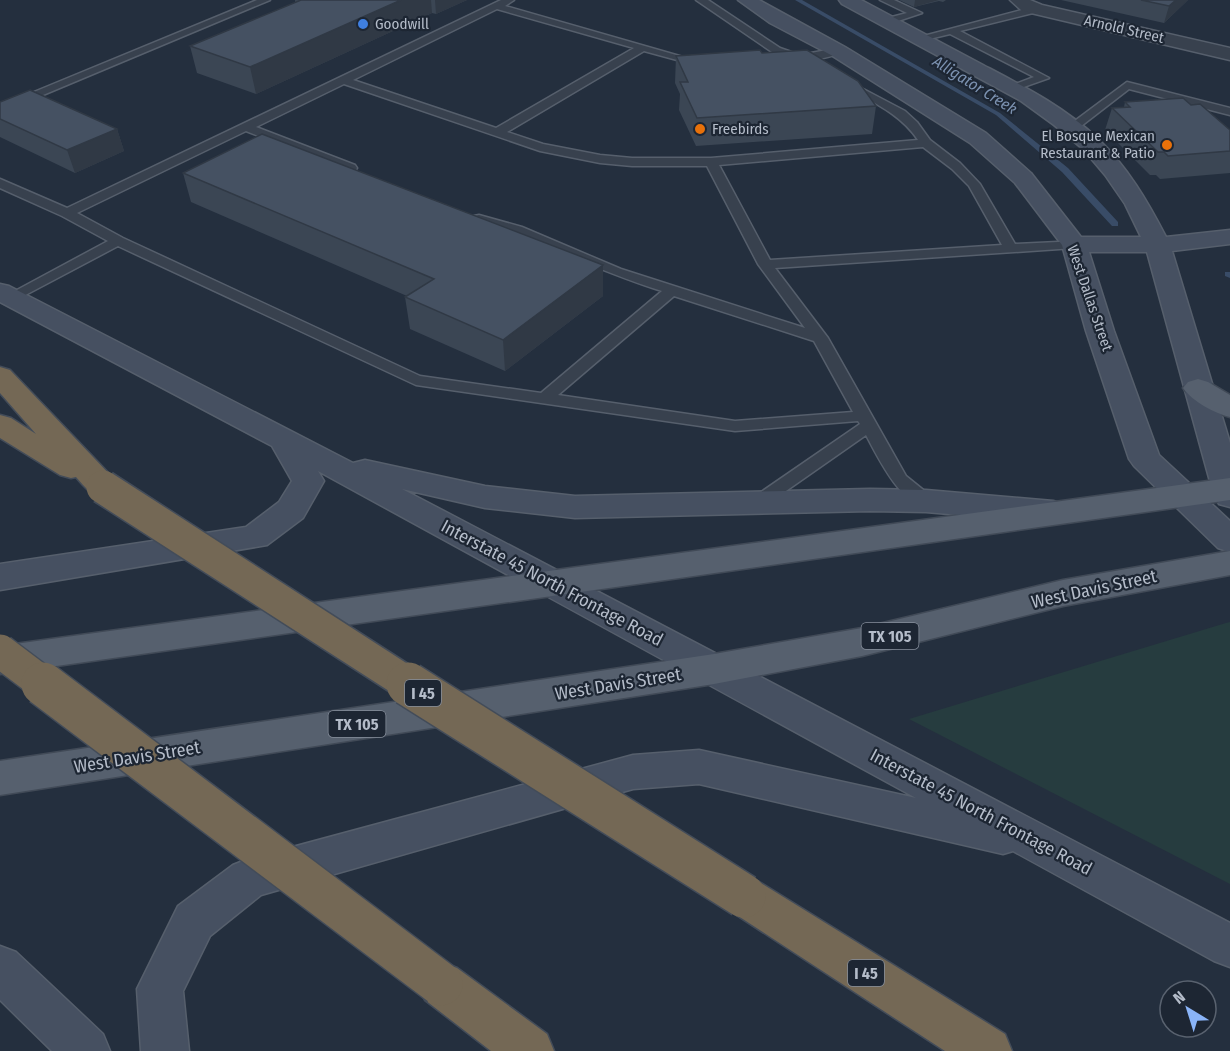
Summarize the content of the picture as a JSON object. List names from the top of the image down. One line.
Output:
{"streets":{"highway":["I 45"],"main road":["West Dallas Street","Interstate 45 North Frontage Road","West Davis Street","TX 105"],"street":["Arnold Street"]},"crossings":[["Interstate 45 North Frontage Road","West Davis Street"]],"water":["Alligator Creek"],"places":["Goodwill","Freebirds","El Bosque Mexican Restaurant & Patio"],"north":"top left"}
